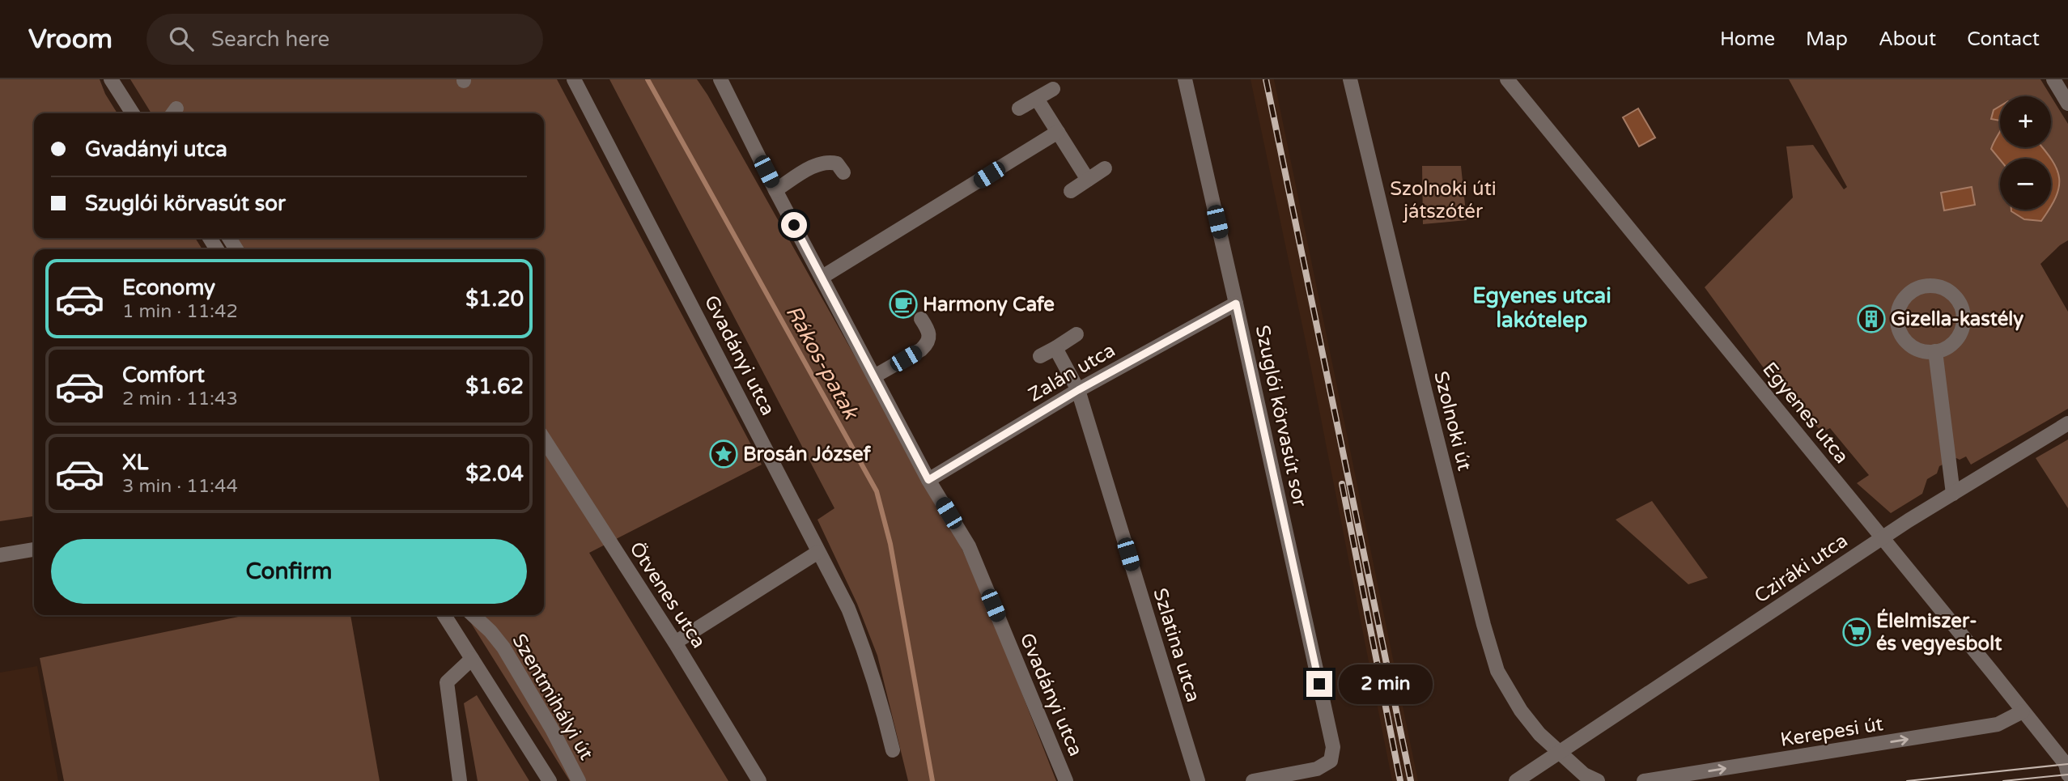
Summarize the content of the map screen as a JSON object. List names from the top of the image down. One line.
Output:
{"streets":{"street":["Gvadányi utca","Zalán utca","Egyenes utca","Szuglói körvasút sor","Szolnoki út","Cziráki utca","Ötvenes utca","Szlatina utca","Szentmihályi út","Kerepesi út"]},"crossings":[["Gvadányi utca","Zalán utca"],["Zalán utca","Szuglói körvasút sor"],["Zalán utca","Szlatina utca"],["Egyenes utca","Cziráki utca"],["Egyenes utca","Kerepesi út"],["Szolnoki út","Cziráki utca"]],"one_way":["Kerepesi út"],"districts":["Egyenes utcai lakótelep"],"water":["Rákos-patak"],"parks":["Szolnoki úti játszótér"],"places":{"cafe":["Harmony Cafe"],"building":["Gizella-kastély"],"place":["Brosán József"],"supermarket":["Élelmiszer- és vegyesbolt"]},"page":{"header":"Vroom","search":"Search here","nav":["Home","Map","About","Contact"],"map_buttons":["+","−"],"banner":["Gvadányi utca","Szuglói körvasút sor"],"list":[{"name":"Economy","note":"1 min · 11:42","value":"$1.20"},{"name":"Comfort","note":"2 min · 11:43","value":"$1.62"},{"name":"XL","note":"3 min · 11:44","value":"$2.04"}],"buttons":"Confirm","bubble":"2 min"}}
